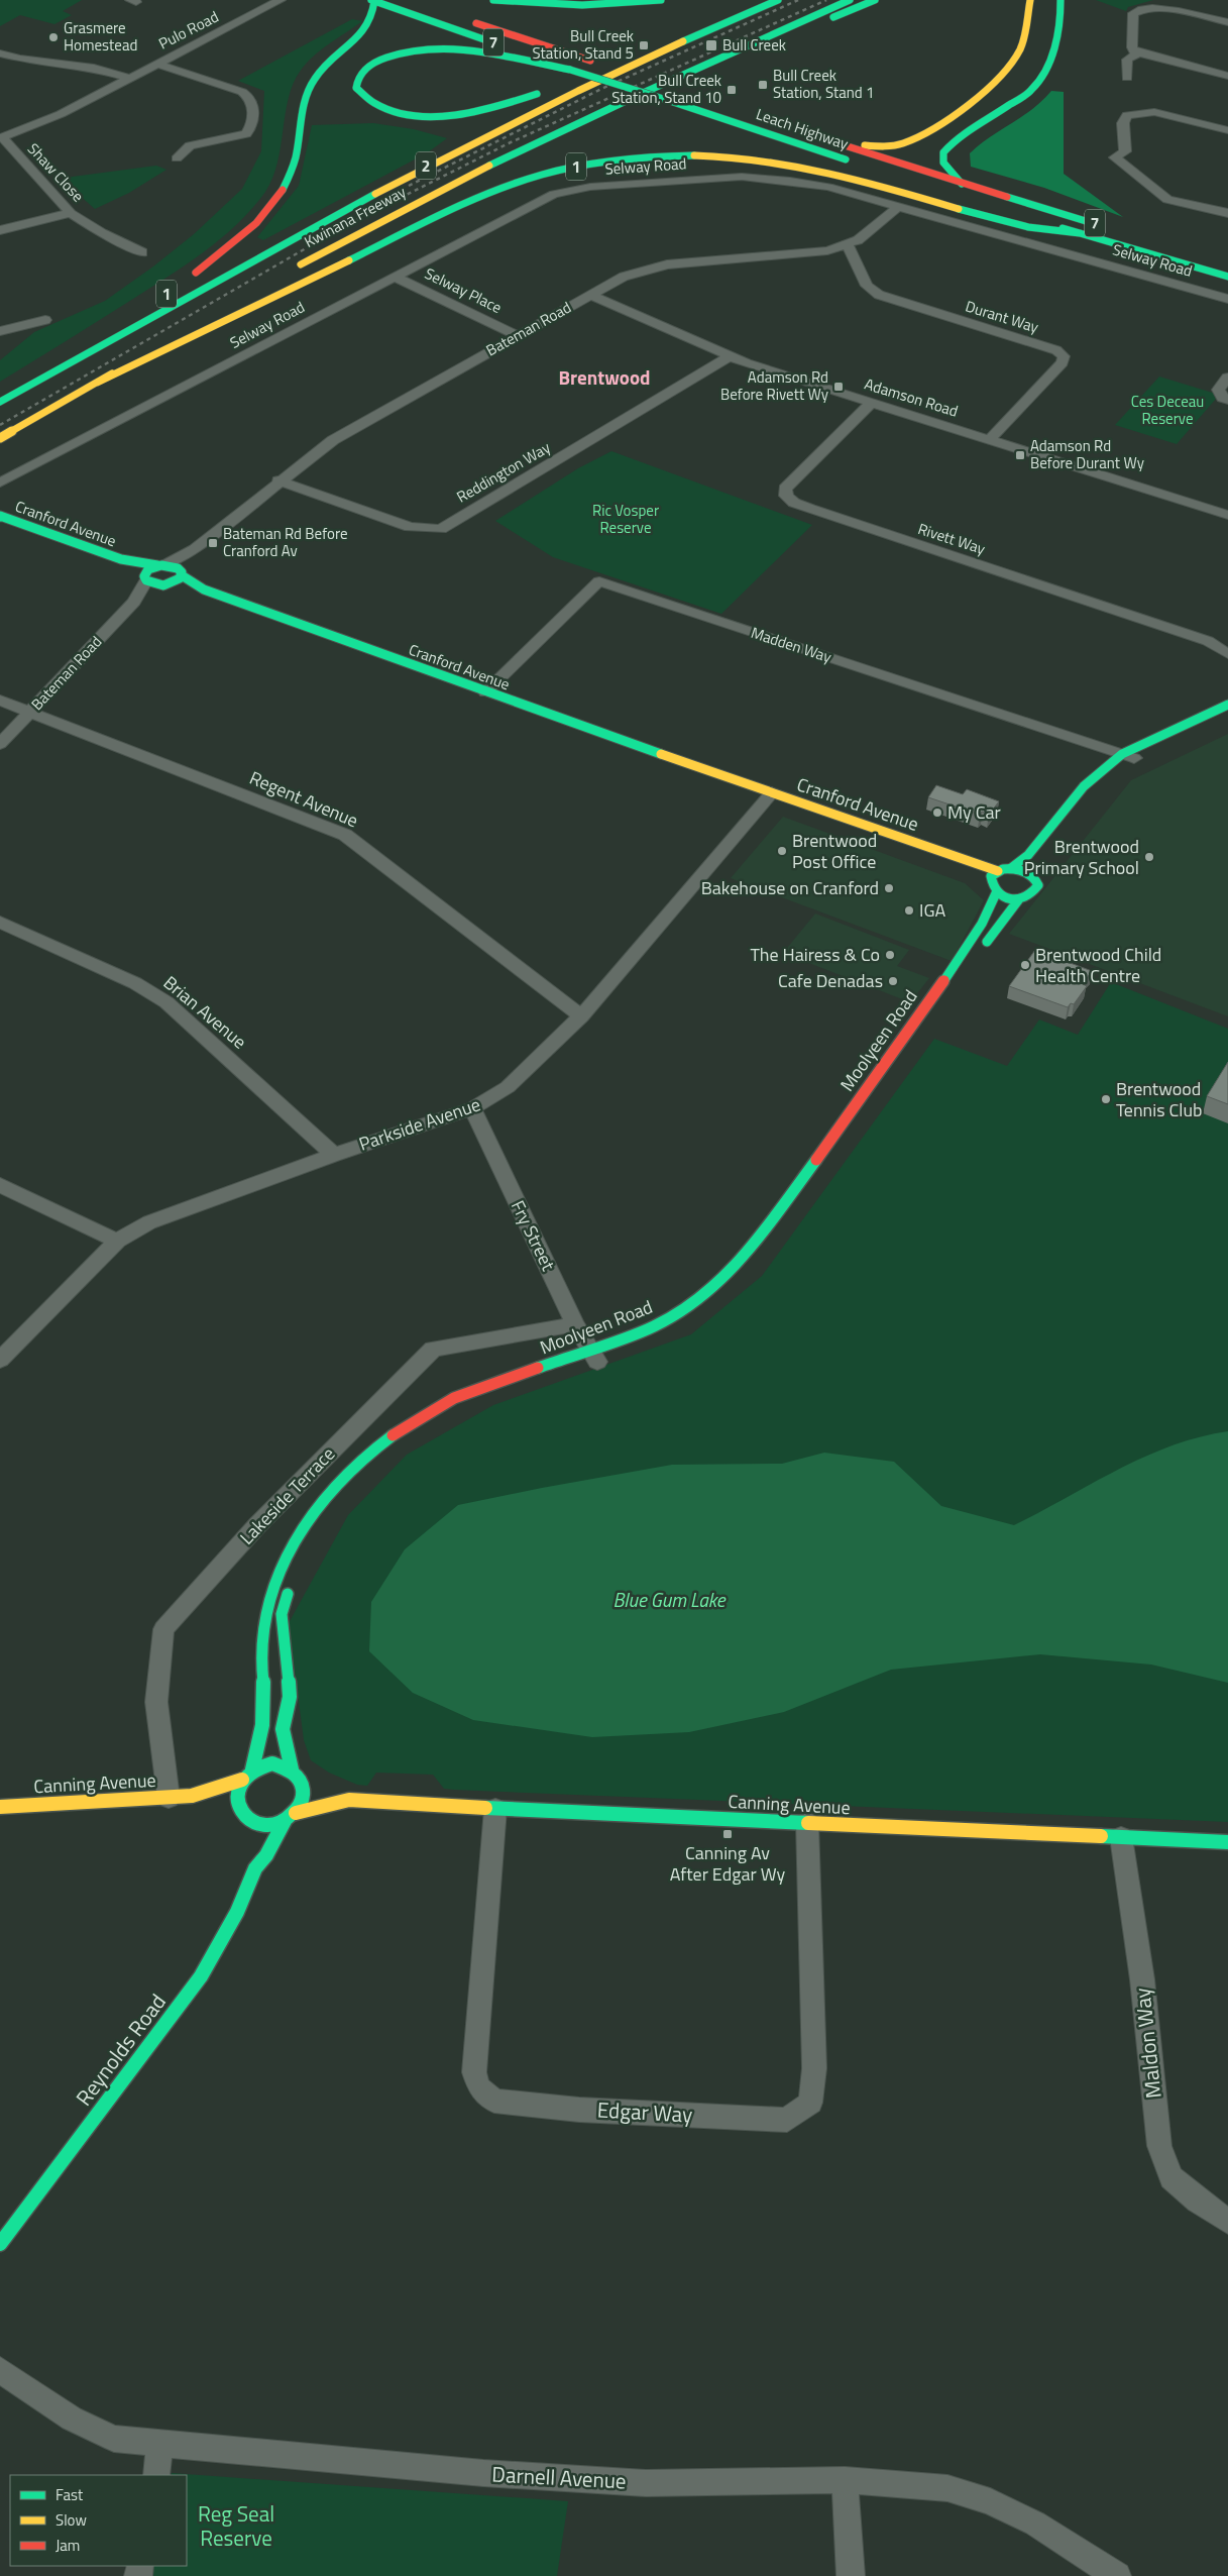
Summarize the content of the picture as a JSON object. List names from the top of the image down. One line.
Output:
{"streets":{"main road":["7","Leach Highway","2","1","Kwinana Freeway","Cranford Avenue","Moolyeen Road","Canning Avenue","Reynolds Road"],"street":["Pulo Road","Selway Road","Shaw Close","Selway Place","Durant Way","Bateman Road","Adamson Road","Reddington Way","Rivett Way","Madden Way","Regent Avenue","Brian Avenue","Parkside Avenue","Fry Street","Lakeside Terrace","Maldon Way","Edgar Way","Darnell Avenue"]},"crossings":[["Pulo Road","Shaw Close"],["7","1"],["1","Kwinana Freeway"],["Selway Road","Selway Place"],["Selway Road","Bateman Road"],["Selway Place","Bateman Road"],["Durant Way","Bateman Road"],["Durant Way","Adamson Road"],["Bateman Road","Adamson Road"],["Bateman Road","Reddington Way"],["Bateman Road","Cranford Avenue"],["Bateman Road","Regent Avenue"],["Adamson Road","Reddington Way"],["Adamson Road","Rivett Way"],["Cranford Avenue","Madden Way"],["Cranford Avenue","Parkside Avenue"],["Regent Avenue","Parkside Avenue"],["Brian Avenue","Parkside Avenue"],["Moolyeen Road","Fry Street"],["Moolyeen Road","Canning Avenue"],["Moolyeen Road","Reynolds Road"],["Parkside Avenue","Fry Street"],["Fry Street","Lakeside Terrace"],["Lakeside Terrace","Canning Avenue"],["Canning Avenue","Maldon Way"],["Canning Avenue","Reynolds Road"],["Canning Avenue","Edgar Way"]],"districts":["Brentwood"],"water":["Blue Gum Lake"],"parks":["Ces Deceau Reserve","Ric Vosper Reserve","Reg Seal Reserve"],"places":{"other":["Grasmere Homestead","My Car","Brentwood Post Office","Brentwood Primary School","Bakehouse on Cranford","IGA","The Hairess & Co","Brentwood Child Health Centre","Cafe Denadas","Brentwood Tennis Club"],"transit":["Bull Creek Station, Stand 5","Bull Creek","Bull Creek Station, Stand 1","Bull Creek Station, Stand 10","Adamson Rd Before Rivett Wy","Adamson Rd Before Durant Wy","Bateman Rd Before Cranford Av","Canning Av After Edgar Wy"]},"legend":["Fast","Slow","Jam"]}
